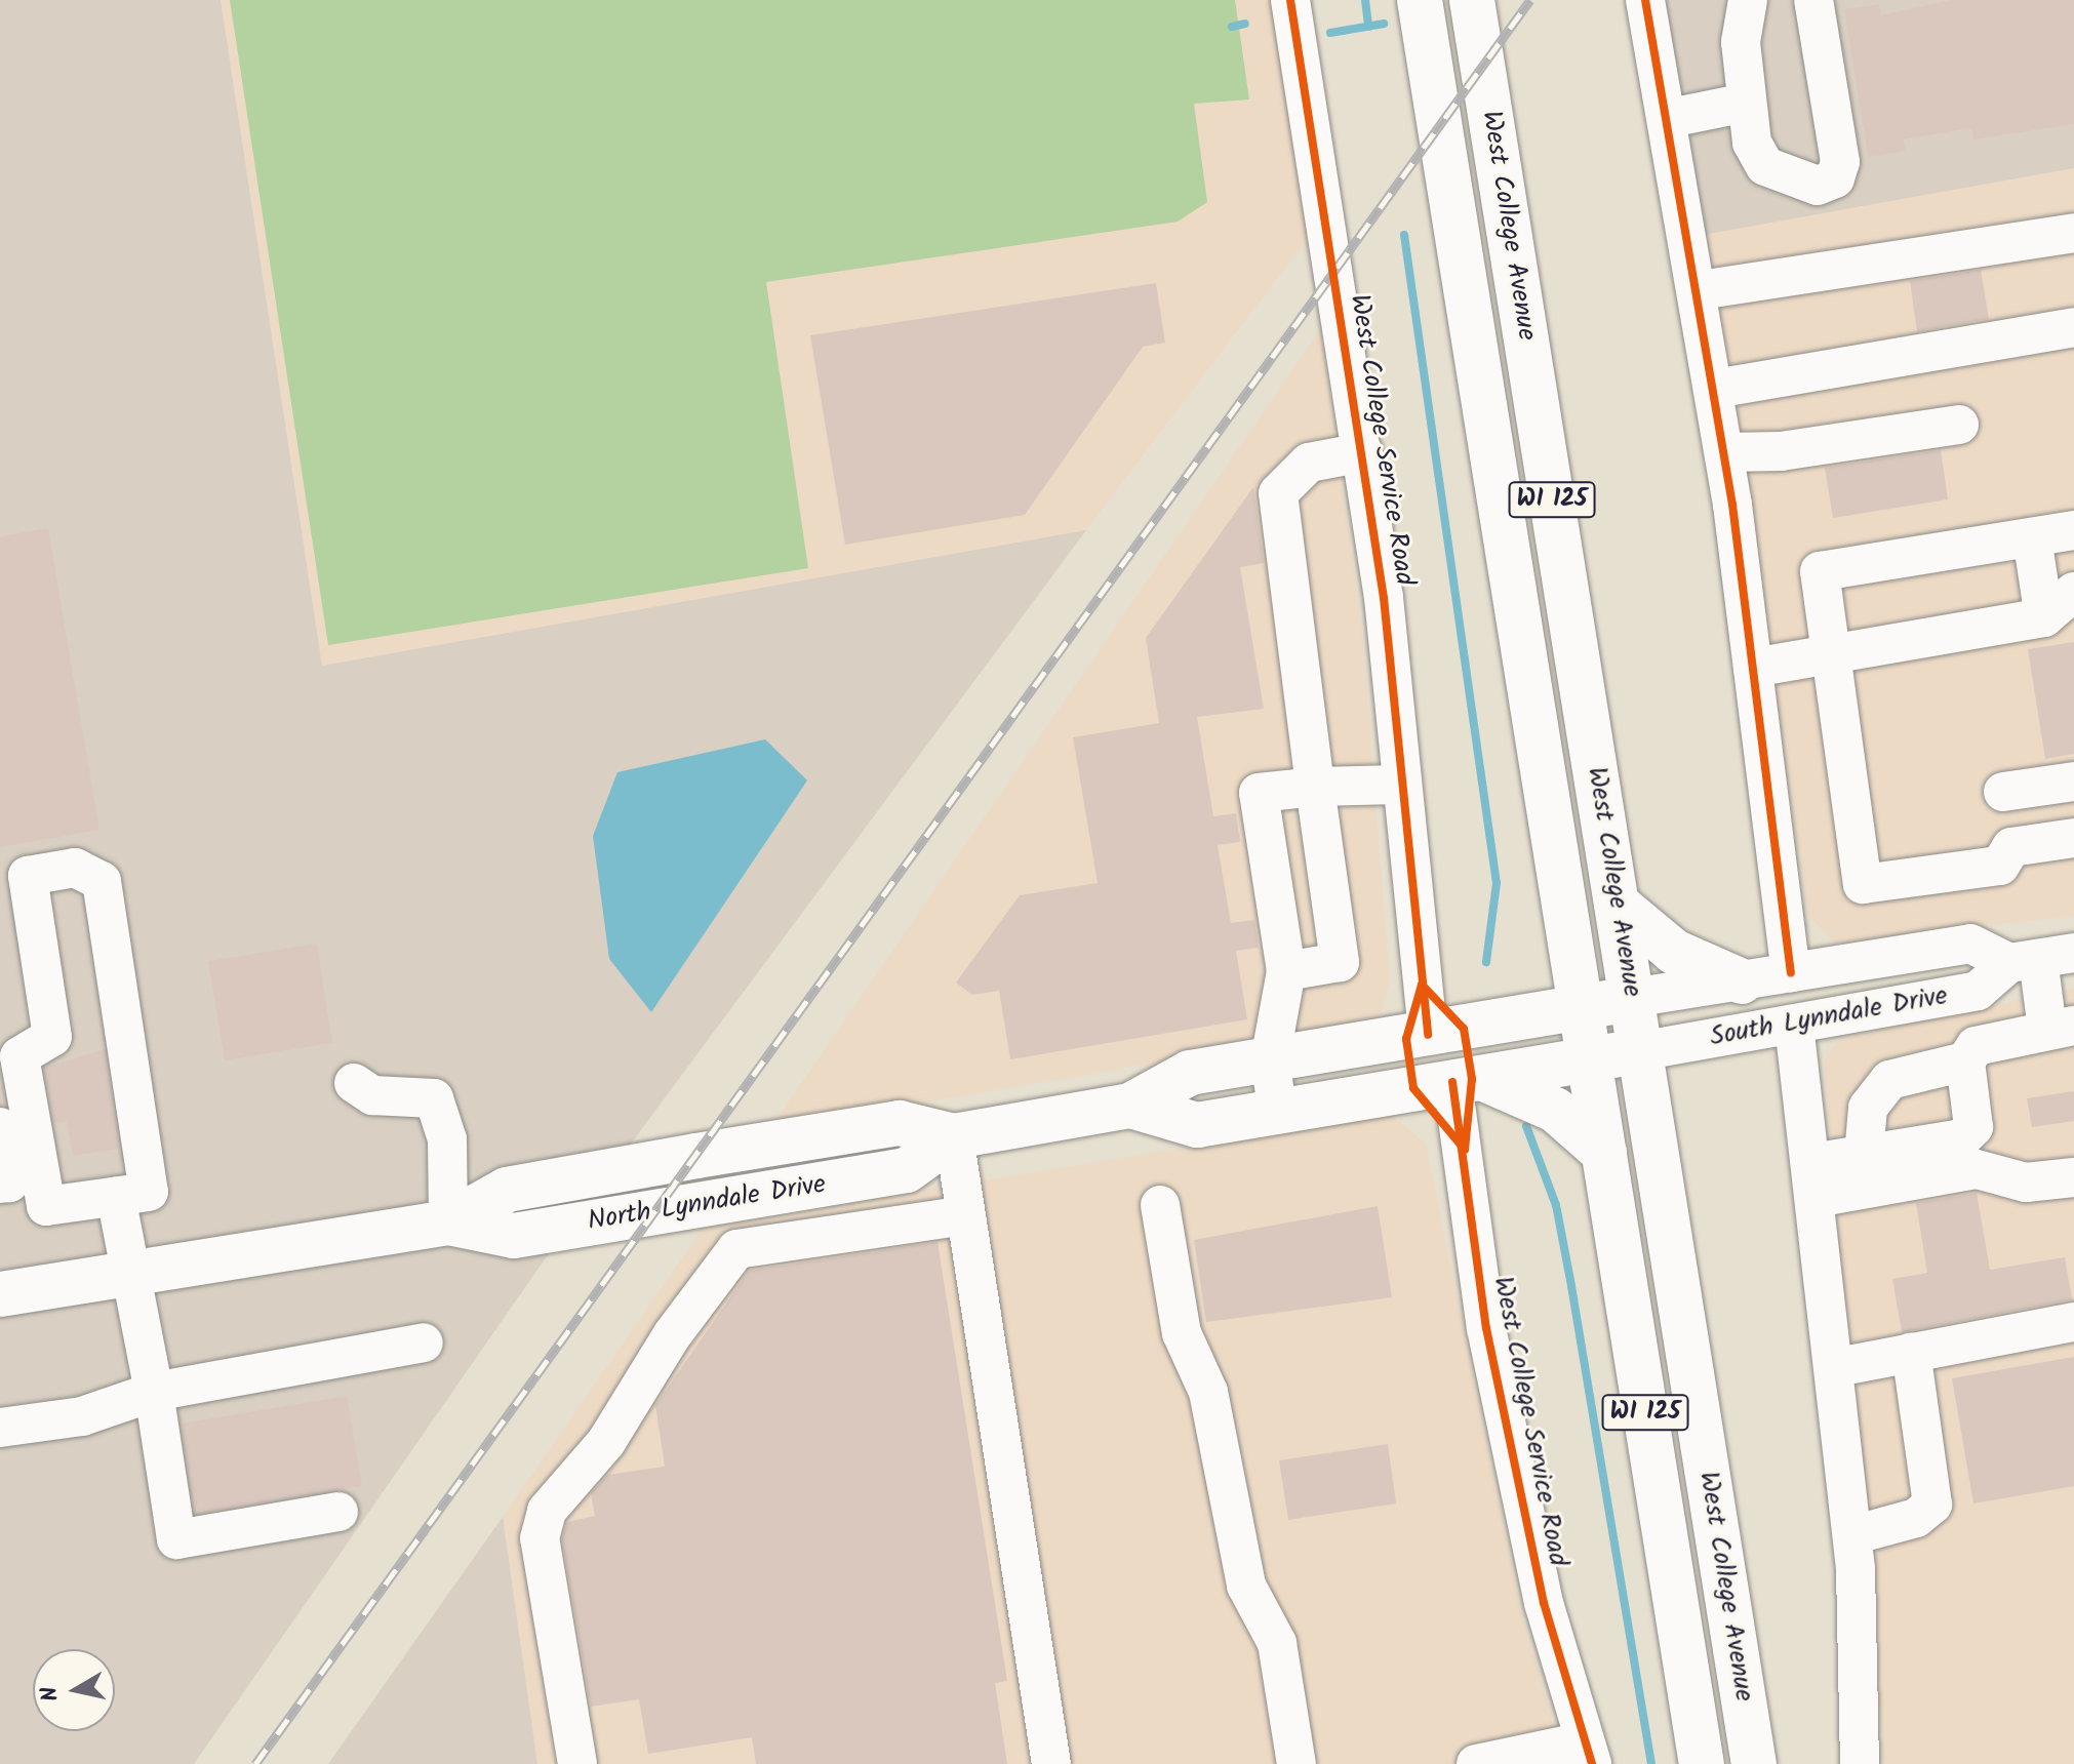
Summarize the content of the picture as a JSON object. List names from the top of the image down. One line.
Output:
{"streets":{"main road":["West College Avenue","WI 125","North Lynndale Drive"],"street":["West College Service Road","South Lynndale Drive"]},"crossings":[["West College Avenue","South Lynndale Drive"],["West College Avenue","North Lynndale Drive"],["West College Service Road","North Lynndale Drive"],["South Lynndale Drive","North Lynndale Drive"]],"north":"left"}
